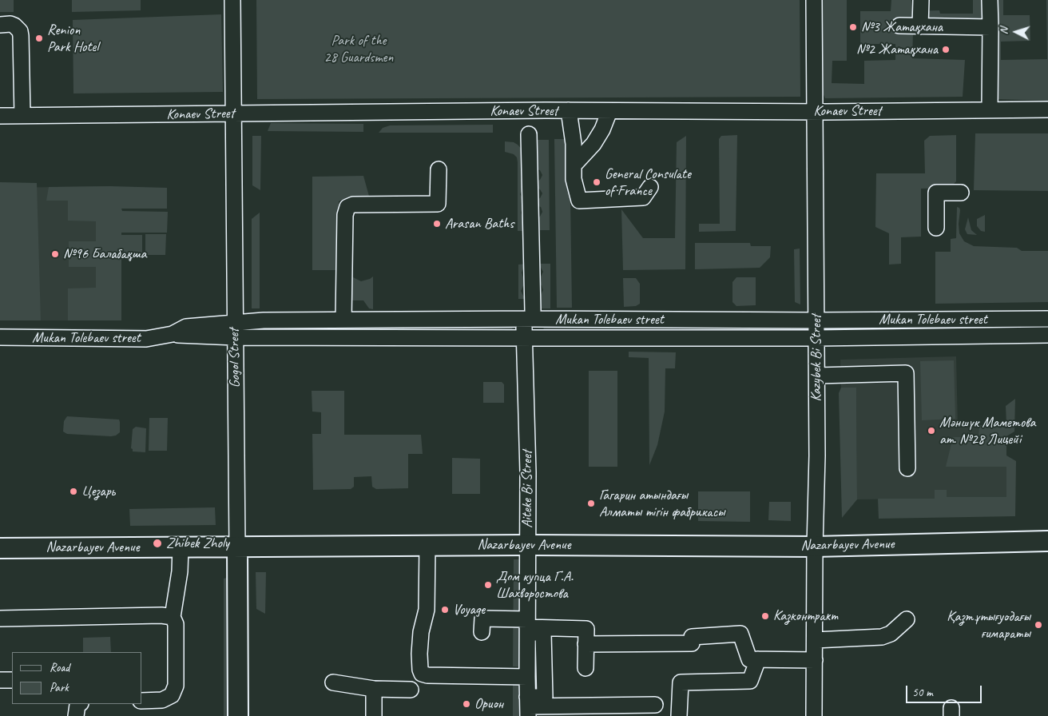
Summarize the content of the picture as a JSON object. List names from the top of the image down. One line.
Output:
{"streets":{"main road":["Gogol Street","Nazarbayev Avenue"],"street":["Konaev Street","Mukan Tolebaev street","Kazybek Bi Street","Aiteke Bi Street"]},"crossings":[["Konaev Street","Gogol Street"],["Konaev Street","Kazybek Bi Street"],["Mukan Tolebaev street","Gogol Street"],["Mukan Tolebaev street","Kazybek Bi Street"],["Mukan Tolebaev street","Aiteke Bi Street"],["Gogol Street","Nazarbayev Avenue"],["Kazybek Bi Street","Nazarbayev Avenue"],["Aiteke Bi Street","Nazarbayev Avenue"]],"parks":["Park of the 28 Guardsmen"],"places":["№3 Жатақхана","Renion Park Hotel","№2 Жатақхана","General Consulate of France","Arasan Baths","№96 Балабақша","Мәншүк Маметова ат. №28 Лицейі","Цезарь","Гагарин атындағы Алматы тігін фабрикасы","Zhibek Zholy","Дом купца Г.А. Шахворостова","Voyage","Казконтракт","Қазтұтығуодағы ғимараты","Орион"],"legend":["Road","Park"],"scale_bar":"50 m","north":"left"}
